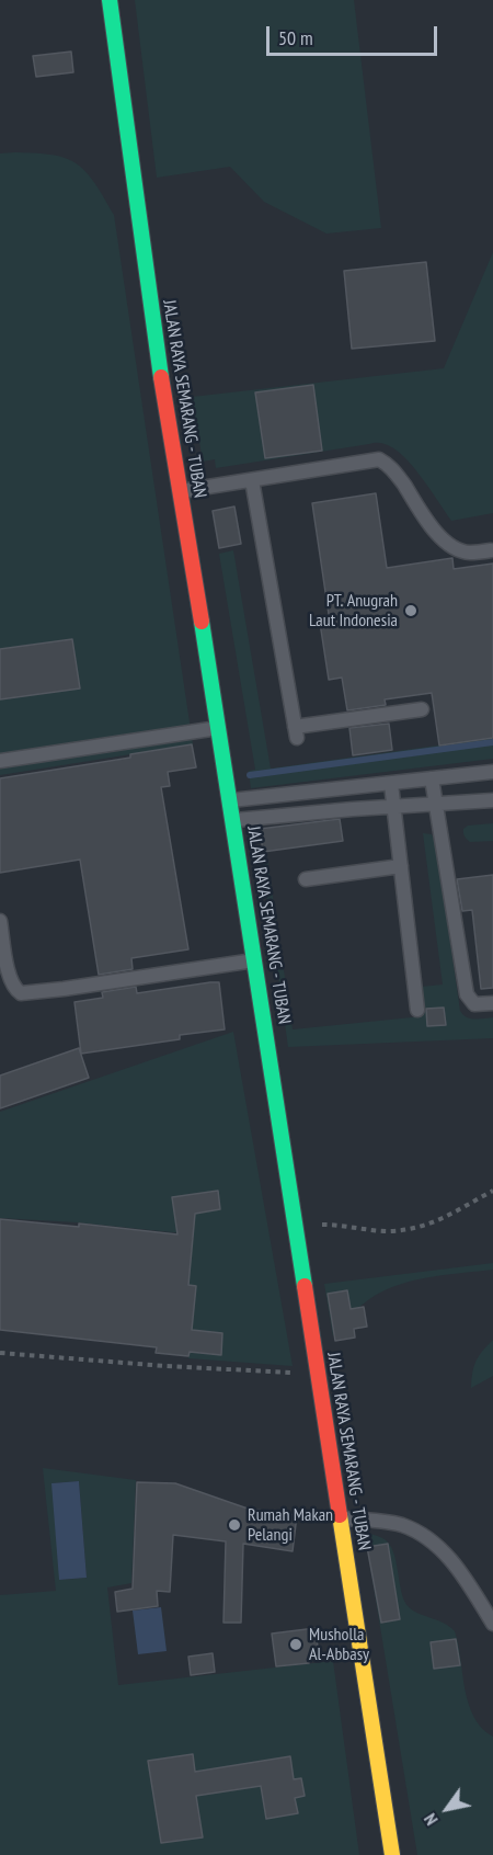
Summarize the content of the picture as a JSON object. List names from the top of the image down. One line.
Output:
{"streets":{"highway":["JALAN RAYA SEMARANG - TUBAN"]},"places":["PT. Anugrah Laut Indonesia","Rumah Makan Pelangi","Musholla Al-Abbasy"],"scale_bar":"50 m","north":"bottom left"}
